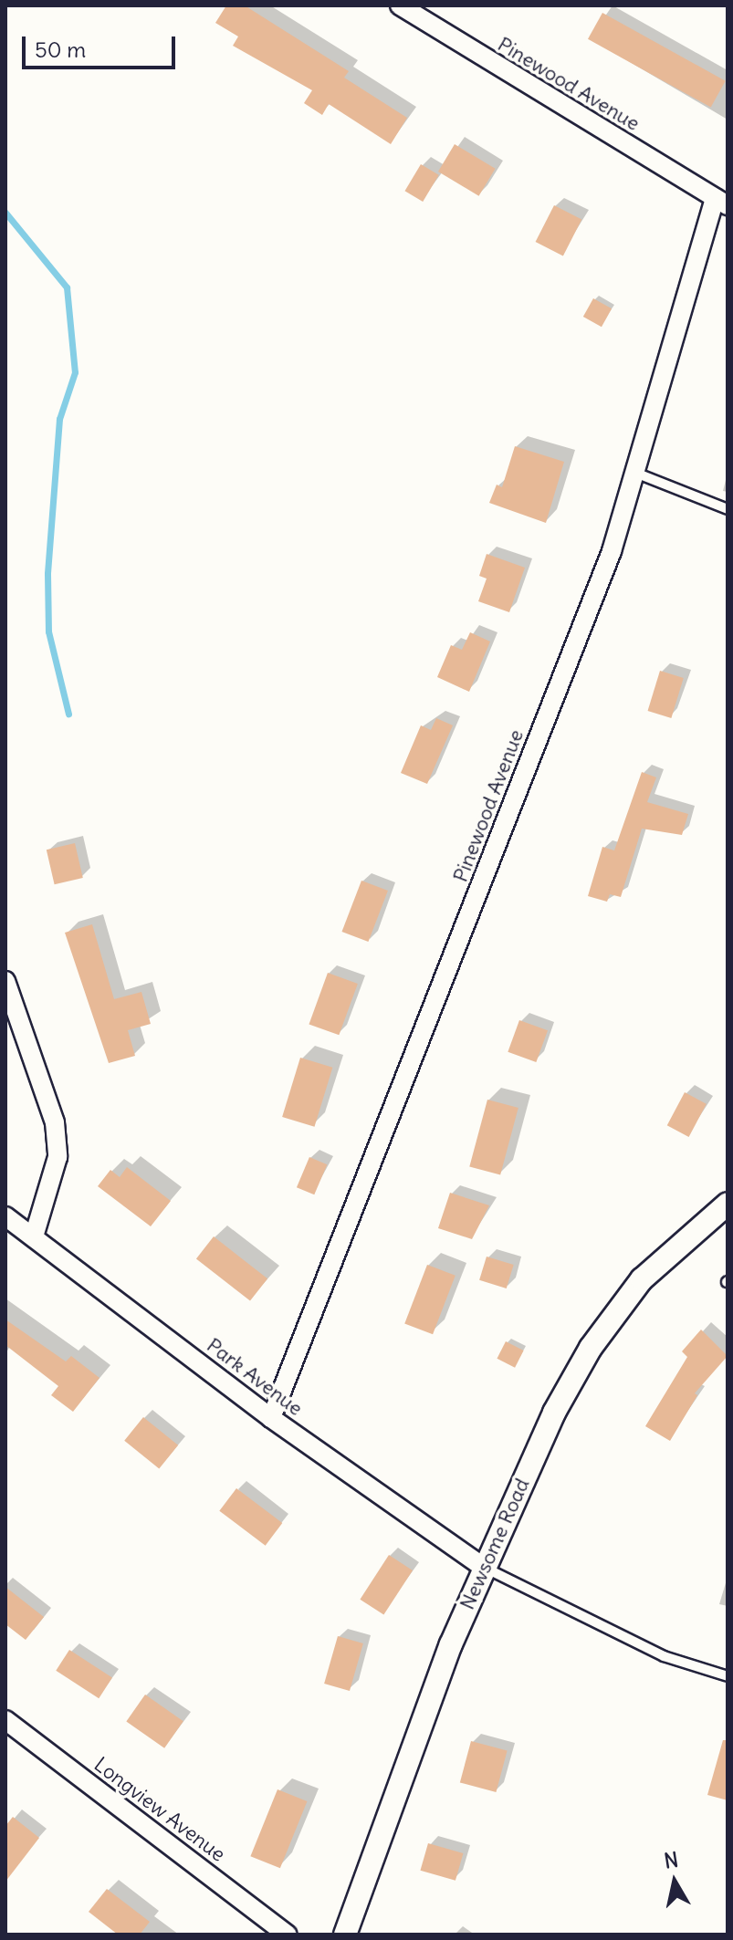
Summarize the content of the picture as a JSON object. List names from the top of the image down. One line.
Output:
{"streets":{"street":["Pinewood Avenue","Park Avenue","Newsome Road","Longview Avenue"]},"crossings":[["Pinewood Avenue","Park Avenue"],["Park Avenue","Newsome Road"]],"scale_bar":"50 m","north":"top"}
